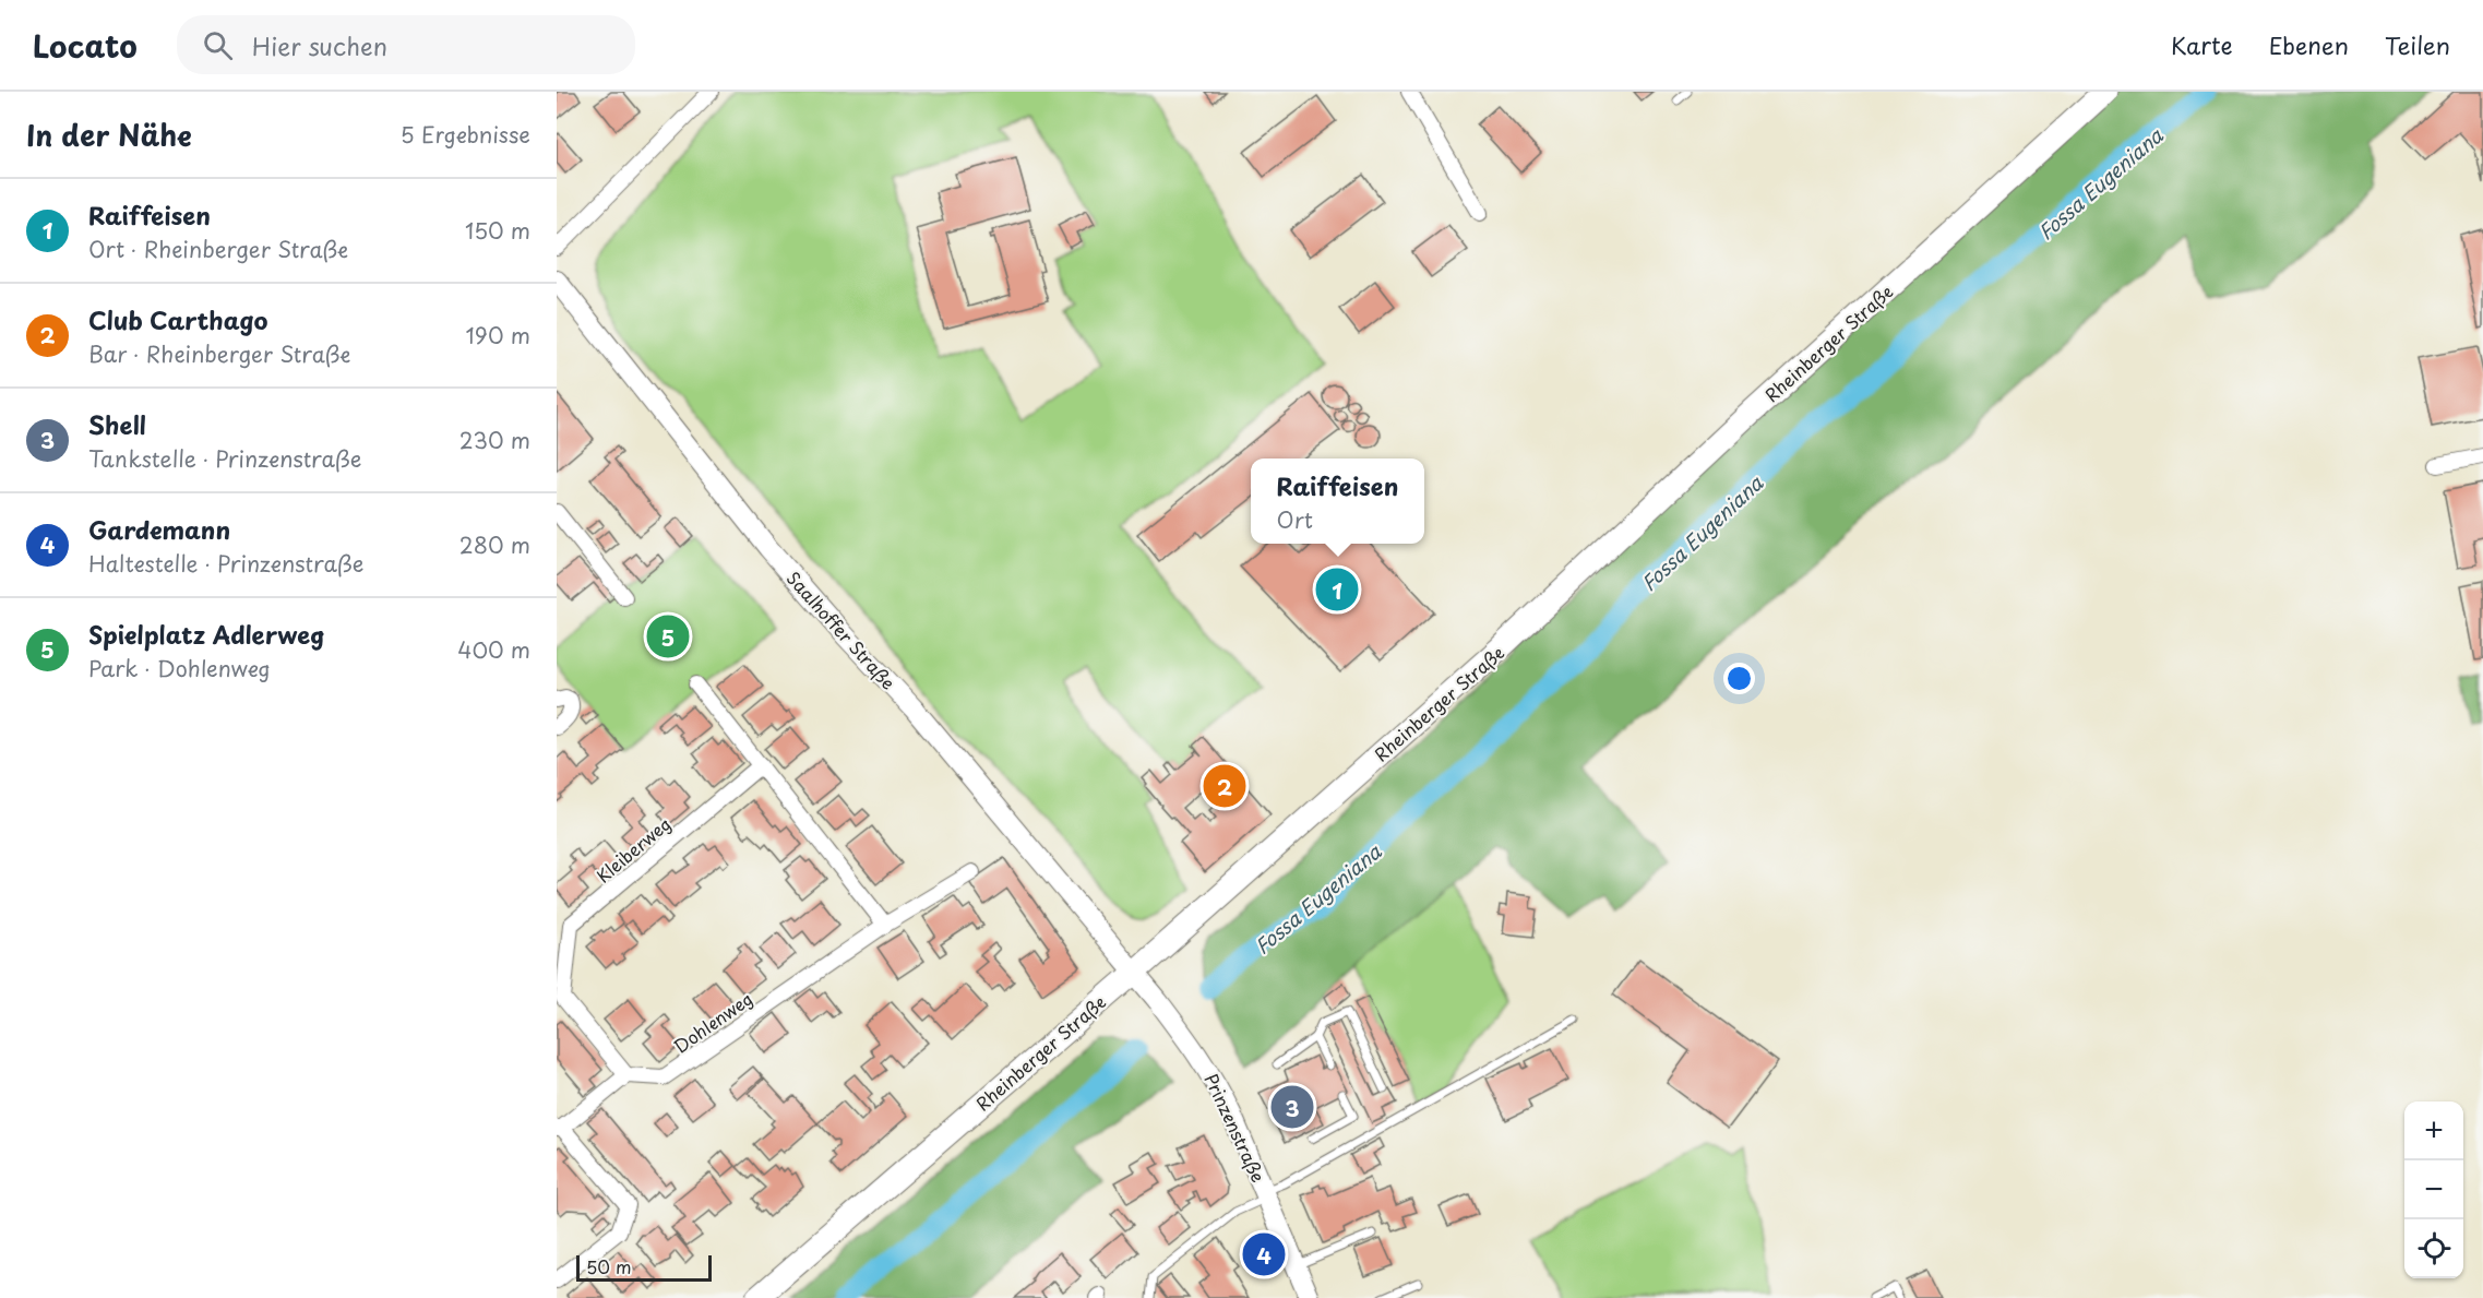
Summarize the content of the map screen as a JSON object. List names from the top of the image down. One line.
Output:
{"streets":{"main road":["Rheinberger Straße","Saalhoffer Straße","Prinzenstraße"],"street":["Kleiberweg","Dohlenweg"]},"crossings":[["Rheinberger Straße","Saalhoffer Straße"],["Rheinberger Straße","Prinzenstraße"],["Saalhoffer Straße","Prinzenstraße"],["Kleiberweg","Dohlenweg"]],"water":["Fossa Eugeniana"],"scale_bar":"50 m","page":{"header":"Locato","search":"Hier suchen","nav":["Karte","Ebenen","Teilen"],"heading":["In der Nähe","5 Ergebnisse"],"list":[{"mark":"1","name":"Raiffeisen","note":"Ort · Rheinberger Straße","value":"150 m"},{"mark":"2","name":"Club Carthago","note":"Bar · Rheinberger Straße","value":"190 m"},{"mark":"3","name":"Shell","note":"Tankstelle · Prinzenstraße","value":"230 m"},{"mark":"4","name":"Gardemann","note":"Haltestelle · Prinzenstraße","value":"280 m"},{"mark":"5","name":"Spielplatz Adlerweg","note":"Park · Dohlenweg","value":"400 m"}],"popup":["Raiffeisen","Ort"],"pins":["1","5","2","3","4"],"map_buttons":["+","−"],"scale":"50 m"}}
